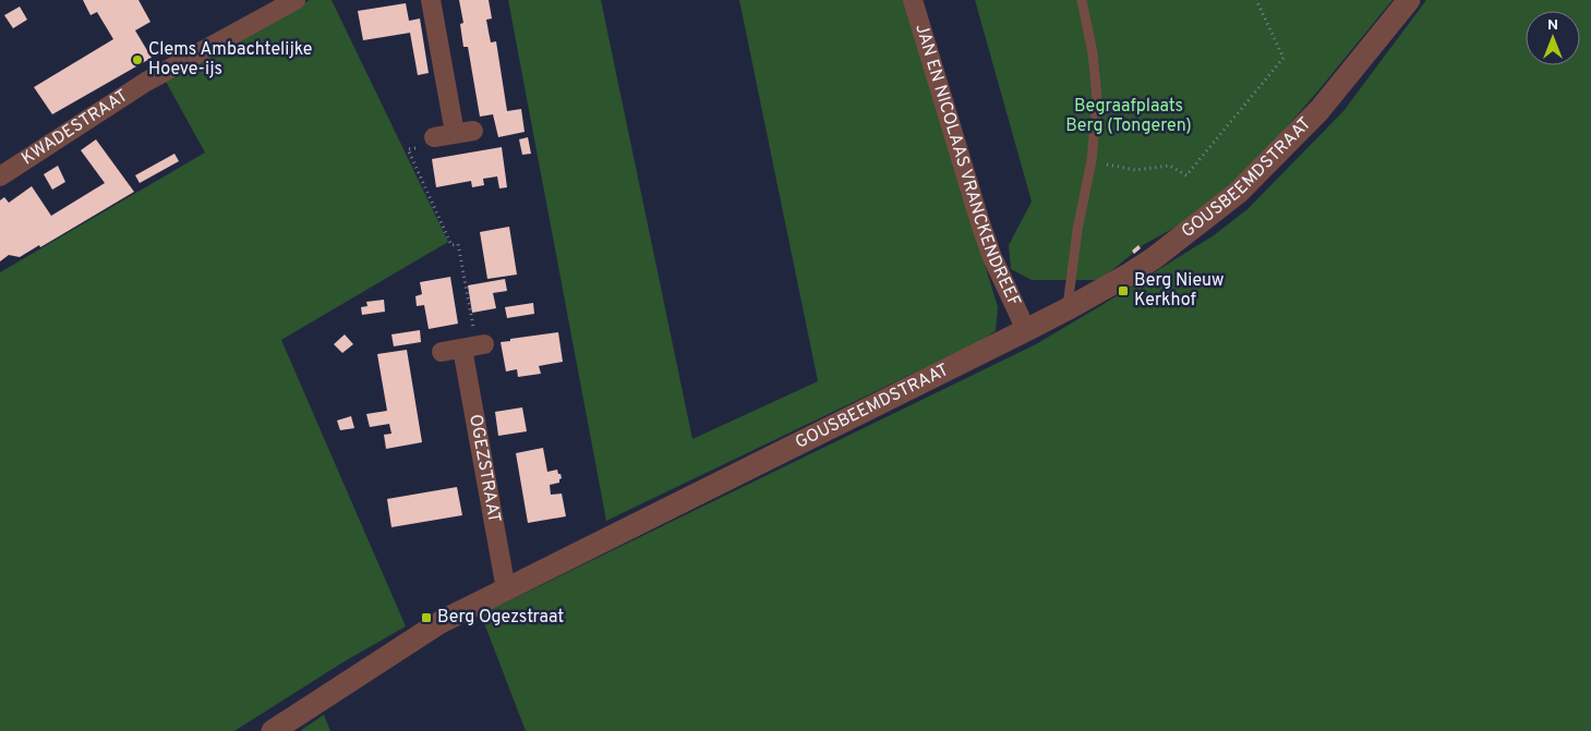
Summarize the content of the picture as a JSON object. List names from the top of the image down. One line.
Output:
{"streets":{"street":["KWADESTRAAT","JAN EN NICOLAAS VRANCKENDREEF","GOUSBEEMDSTRAAT","OGEZSTRAAT"]},"crossings":[["JAN EN NICOLAAS VRANCKENDREEF","GOUSBEEMDSTRAAT"],["GOUSBEEMDSTRAAT","OGEZSTRAAT"]],"parks":["Begraafplaats Berg (Tongeren)"],"places":{"other":["Clems Ambachtelijke Hoeve-ijs"],"transit":["Berg Nieuw Kerkhof","Berg Ogezstraat"]},"north":"top"}
